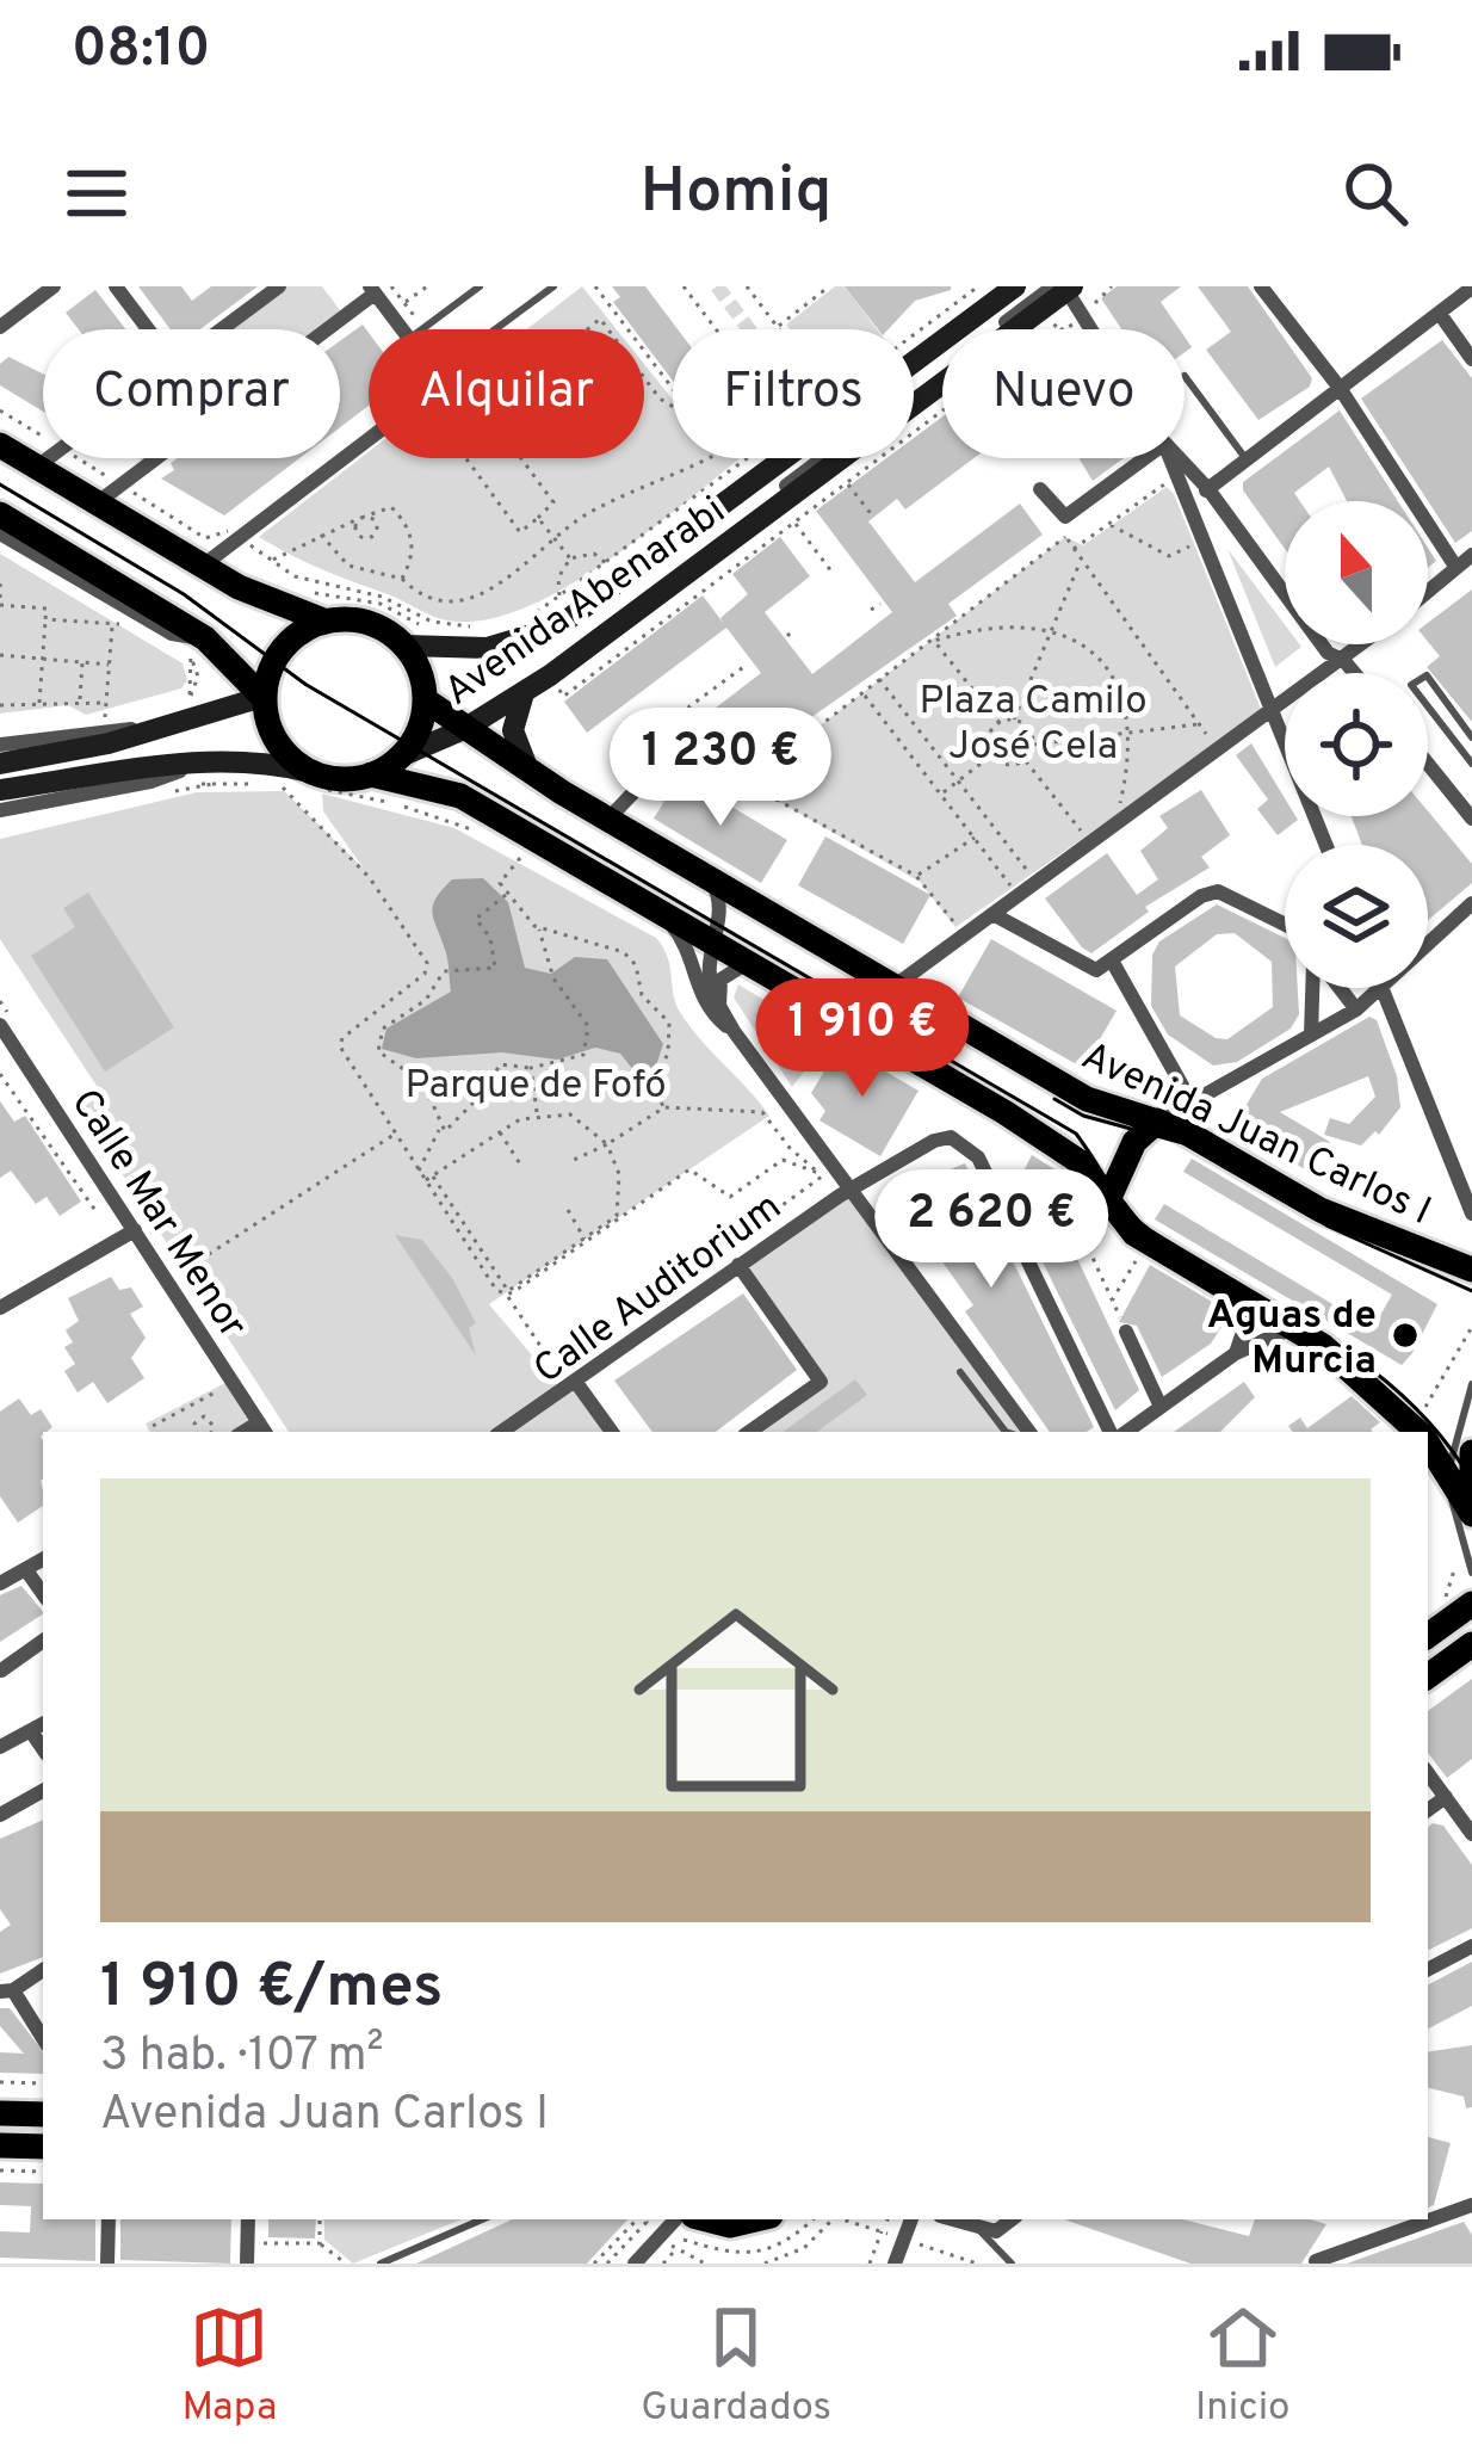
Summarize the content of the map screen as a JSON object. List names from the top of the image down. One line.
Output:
{"streets":{"main road":["Avenida Abenarabi","Avenida Juan Carlos I"],"street":["Calle Mar Menor","Calle Auditorium"]},"crossings":[["Avenida Abenarabi","Avenida Juan Carlos I"]],"parks":["Plaza Camilo José Cela","Parque de Fofó"],"places":["Aguas de Murcia"],"north":"top","page":{"status":"08:10","header":"Homiq","chip":["Comprar","Alquilar","Filtros","Nuevo"],"price":["1 230 €","1 910 €","2 620 €"],"list":[{"name":"1 910 €/mes","note":"3 hab. · 107 m² · Avenida Juan Carlos I"}],"tabs":["Mapa","Guardados","Inicio"]}}
